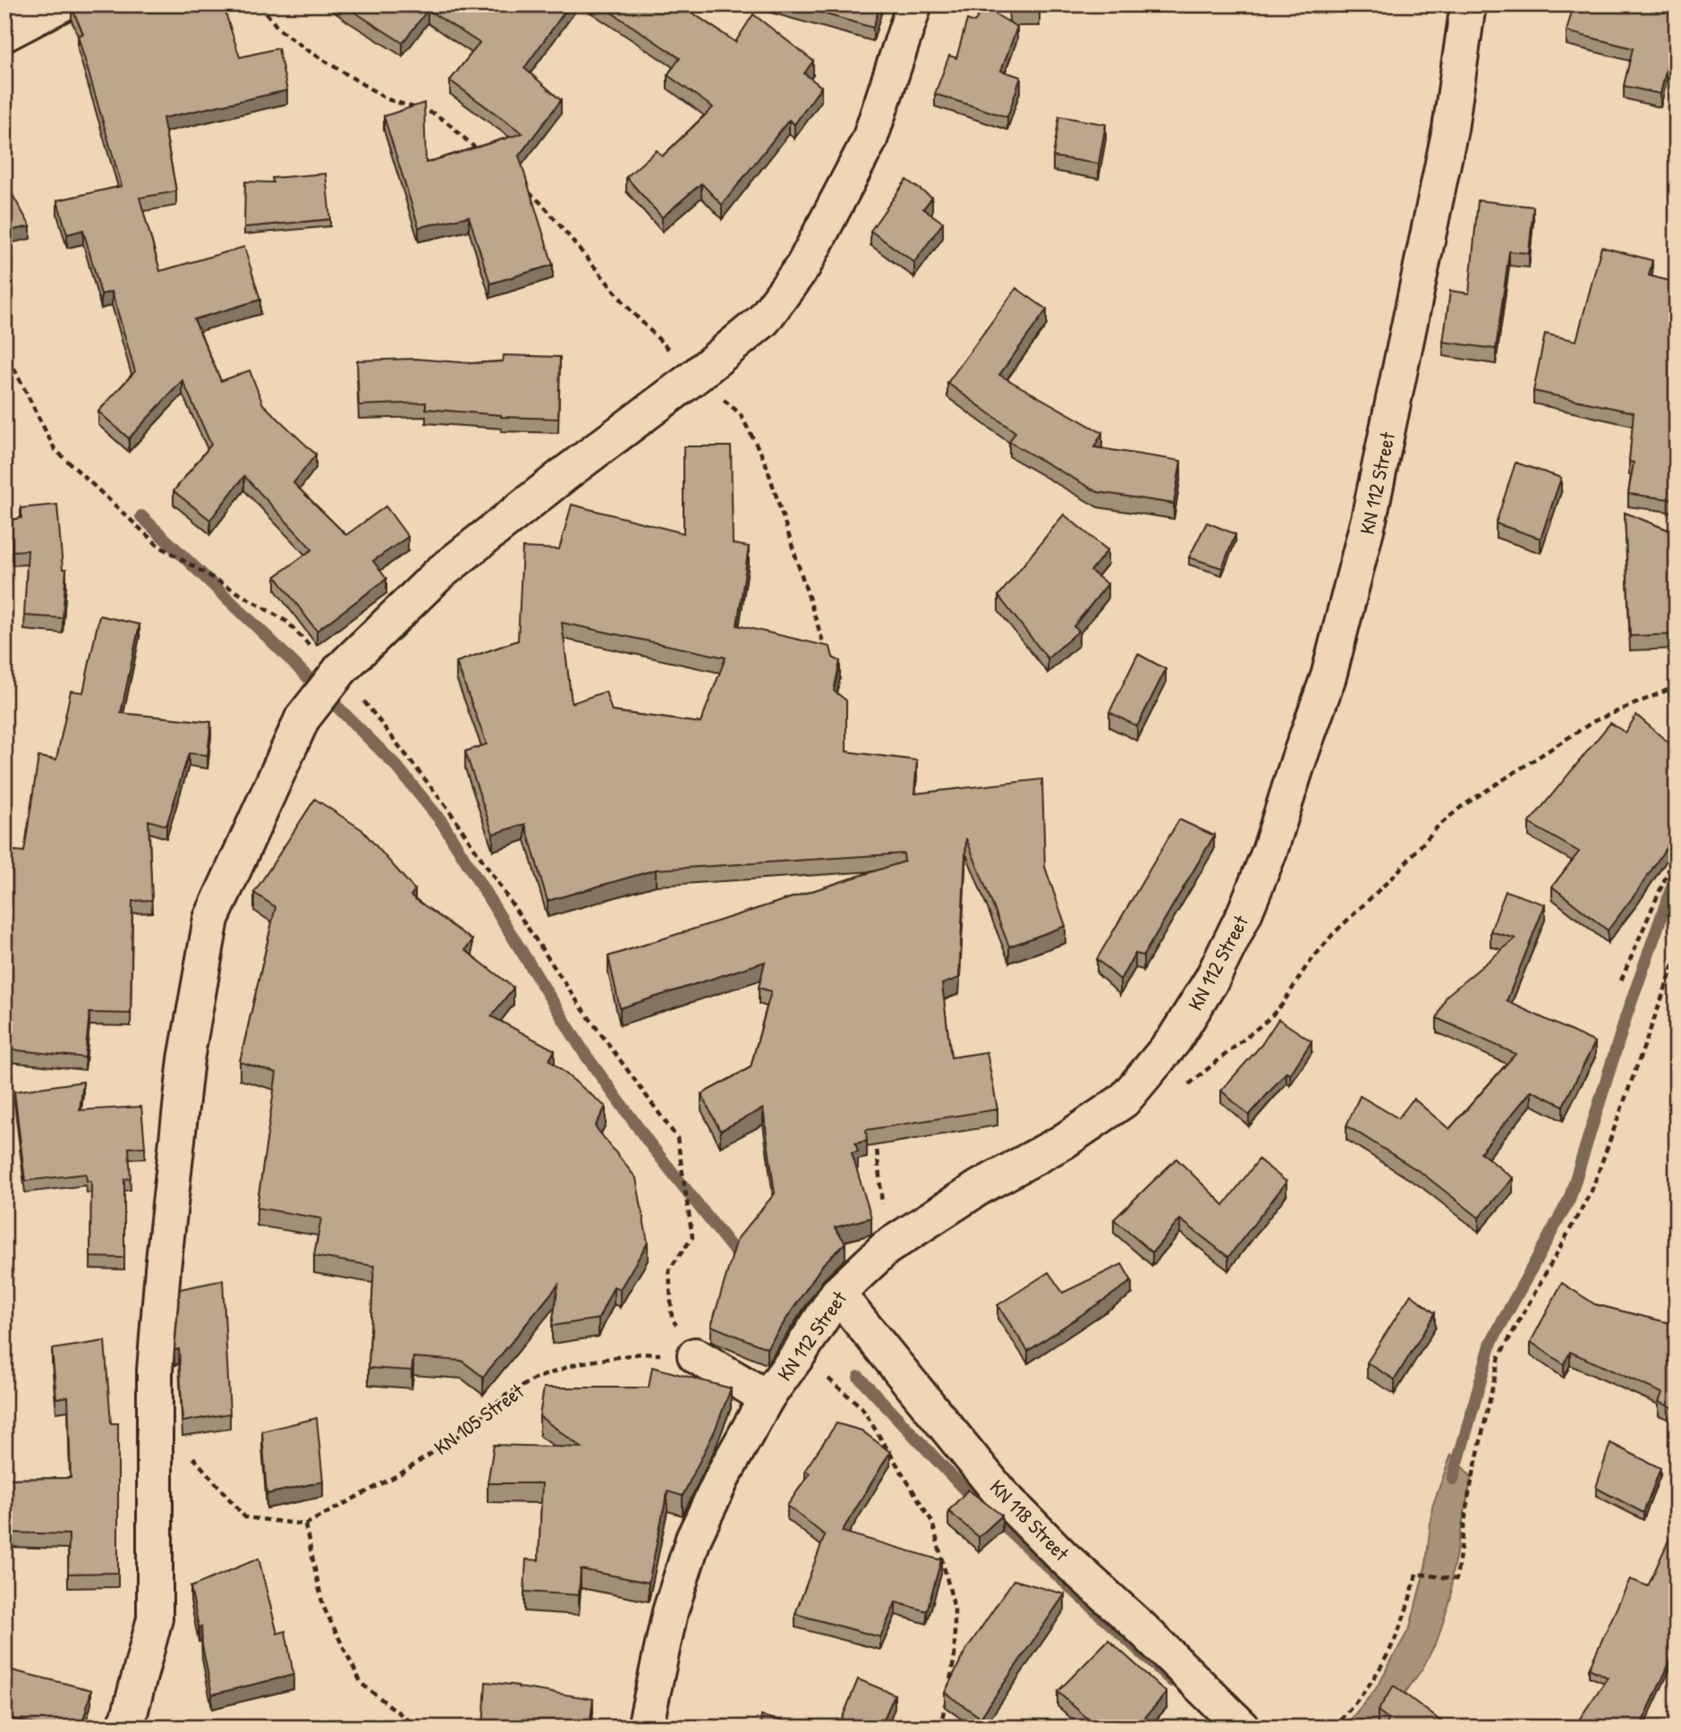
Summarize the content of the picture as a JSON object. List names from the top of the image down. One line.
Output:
{"streets":{"street":["KN 112 Street","KN 118 Street"],"path":["KN 105 Street"]},"crossings":[["KN 112 Street","KN 118 Street"]]}
